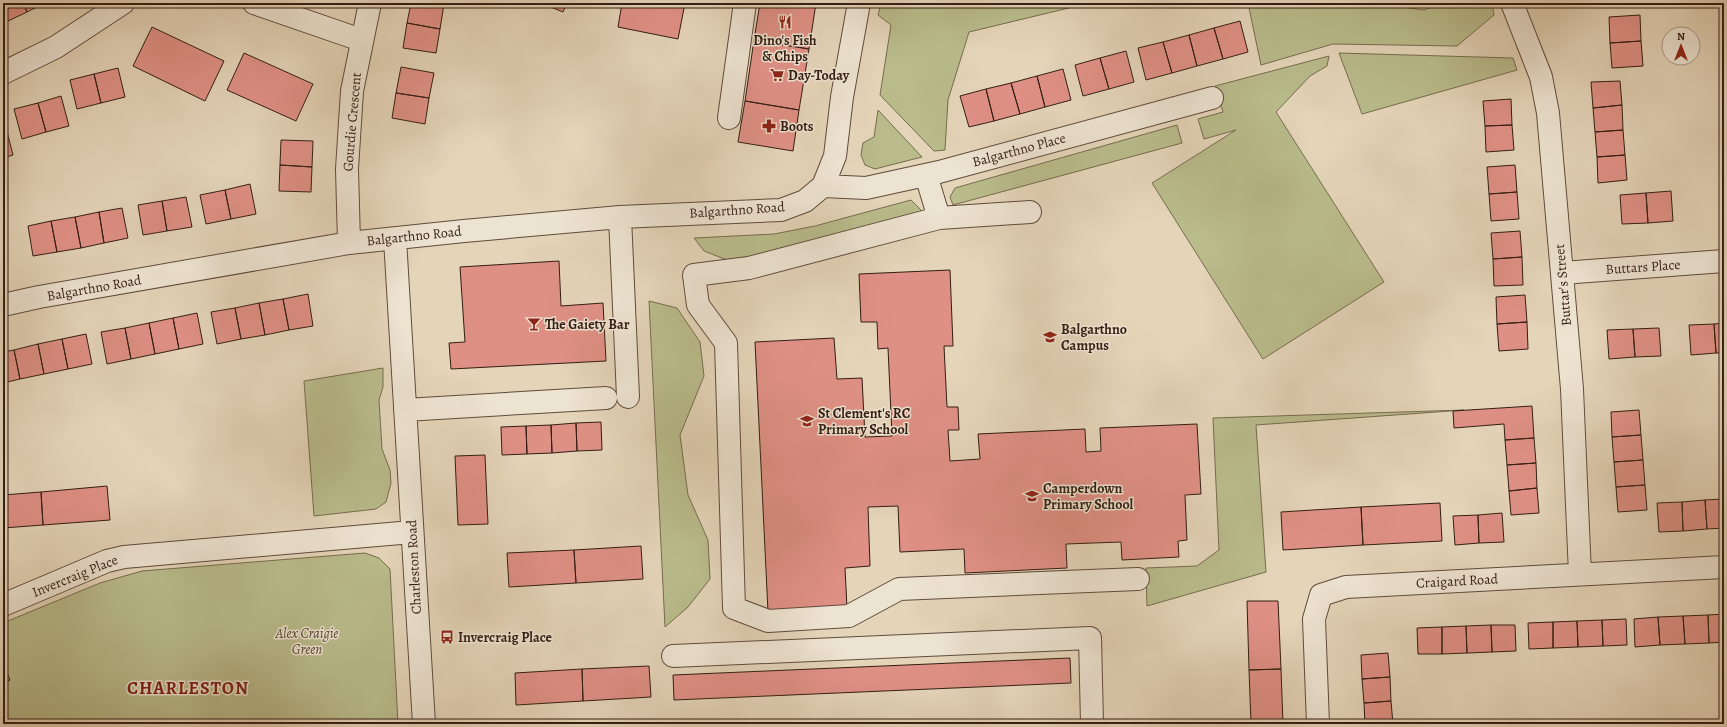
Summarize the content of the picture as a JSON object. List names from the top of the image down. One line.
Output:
{"streets":{"street":["Gourdie Crescent","Balgarthno Place","Balgarthno Road","Buttars Place","Buttar's Street","Charleston Road","Invercraig Place","Craigard Road"]},"crossings":[["Gourdie Crescent","Balgarthno Road"],["Balgarthno Place","Balgarthno Road"],["Balgarthno Road","Charleston Road"],["Buttars Place","Buttar's Street"],["Buttar's Street","Craigard Road"],["Charleston Road","Invercraig Place"]],"districts":["CHARLESTON"],"parks":["Alex Craigie Green"],"places":{"restaurant":["Dino's Fish & Chips"],"supermarket":["Day-Today"],"pharmacy":["Boots"],"bar":["The Gaiety Bar"],"school or university":["Balgarthno Campus","St Clement's RC Primary School","Camperdown Primary School"],"bus stop":["Invercraig Place"]},"north":"top"}
